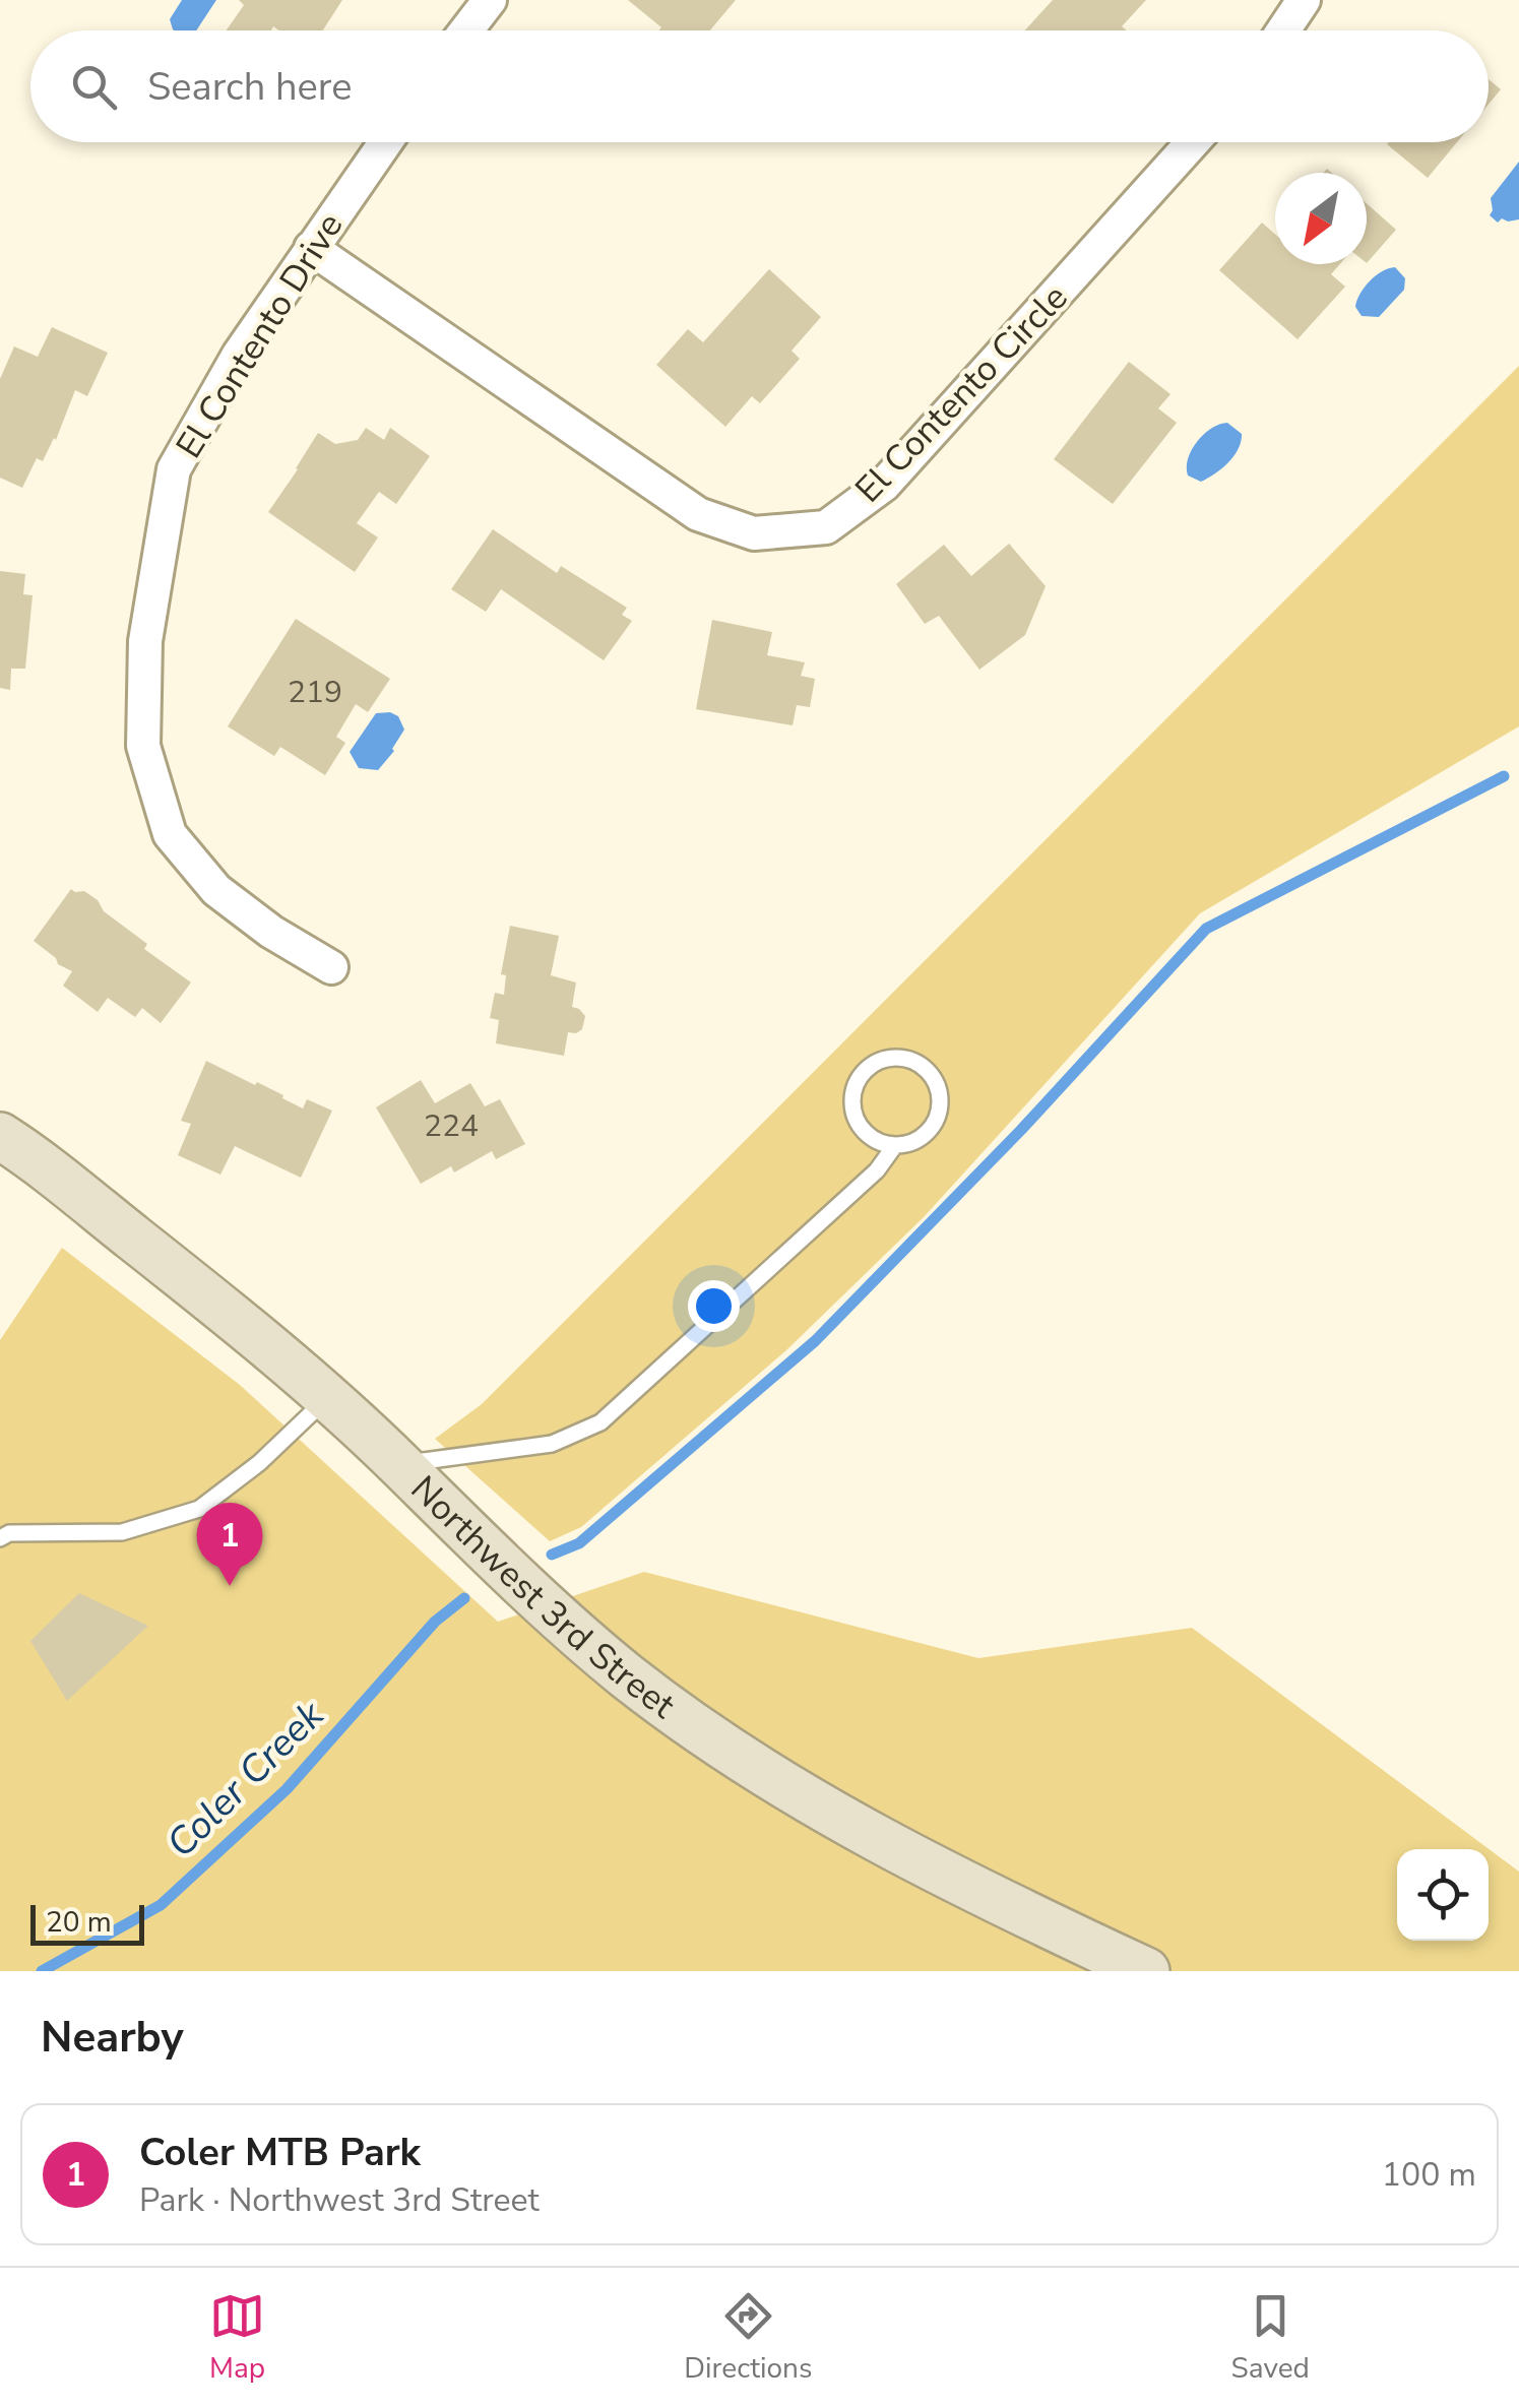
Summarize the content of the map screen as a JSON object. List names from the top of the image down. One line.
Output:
{"streets":{"street":["El Contento Drive","El Contento Circle","Northwest 3rd Street"]},"crossings":[["El Contento Drive","El Contento Circle"]],"water":["Coler Creek"],"house_numbers":["219","224"],"scale_bar":"20 m","north":"bottom left","page":{"search":"Search here","pins":"1","scale":"20 m","heading":"Nearby","list":[{"mark":"1","name":"Coler MTB Park","note":"Park · Northwest 3rd Street","value":"100 m"}],"nav":["Map","Directions","Saved"]}}
